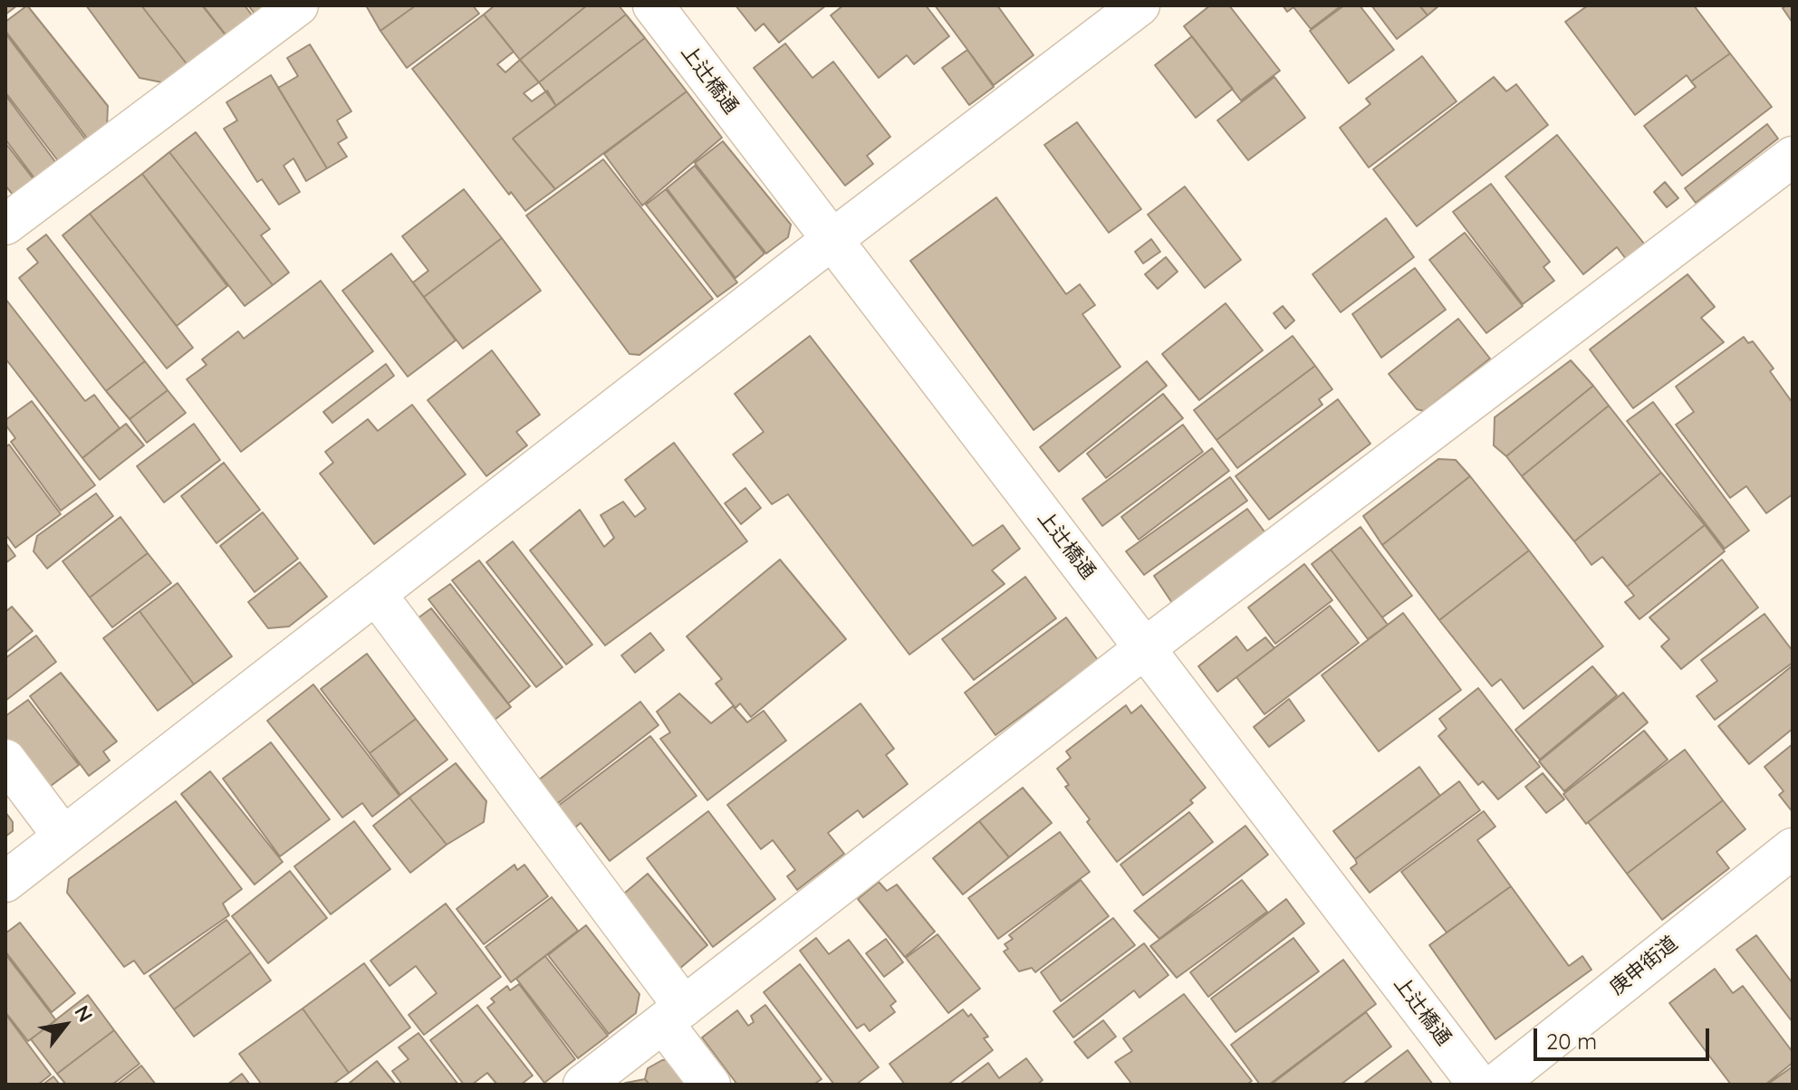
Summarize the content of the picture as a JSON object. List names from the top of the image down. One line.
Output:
{"streets":{"street":["上辻橋通","庚申街道"]},"scale_bar":"20 m","north":"top right"}
